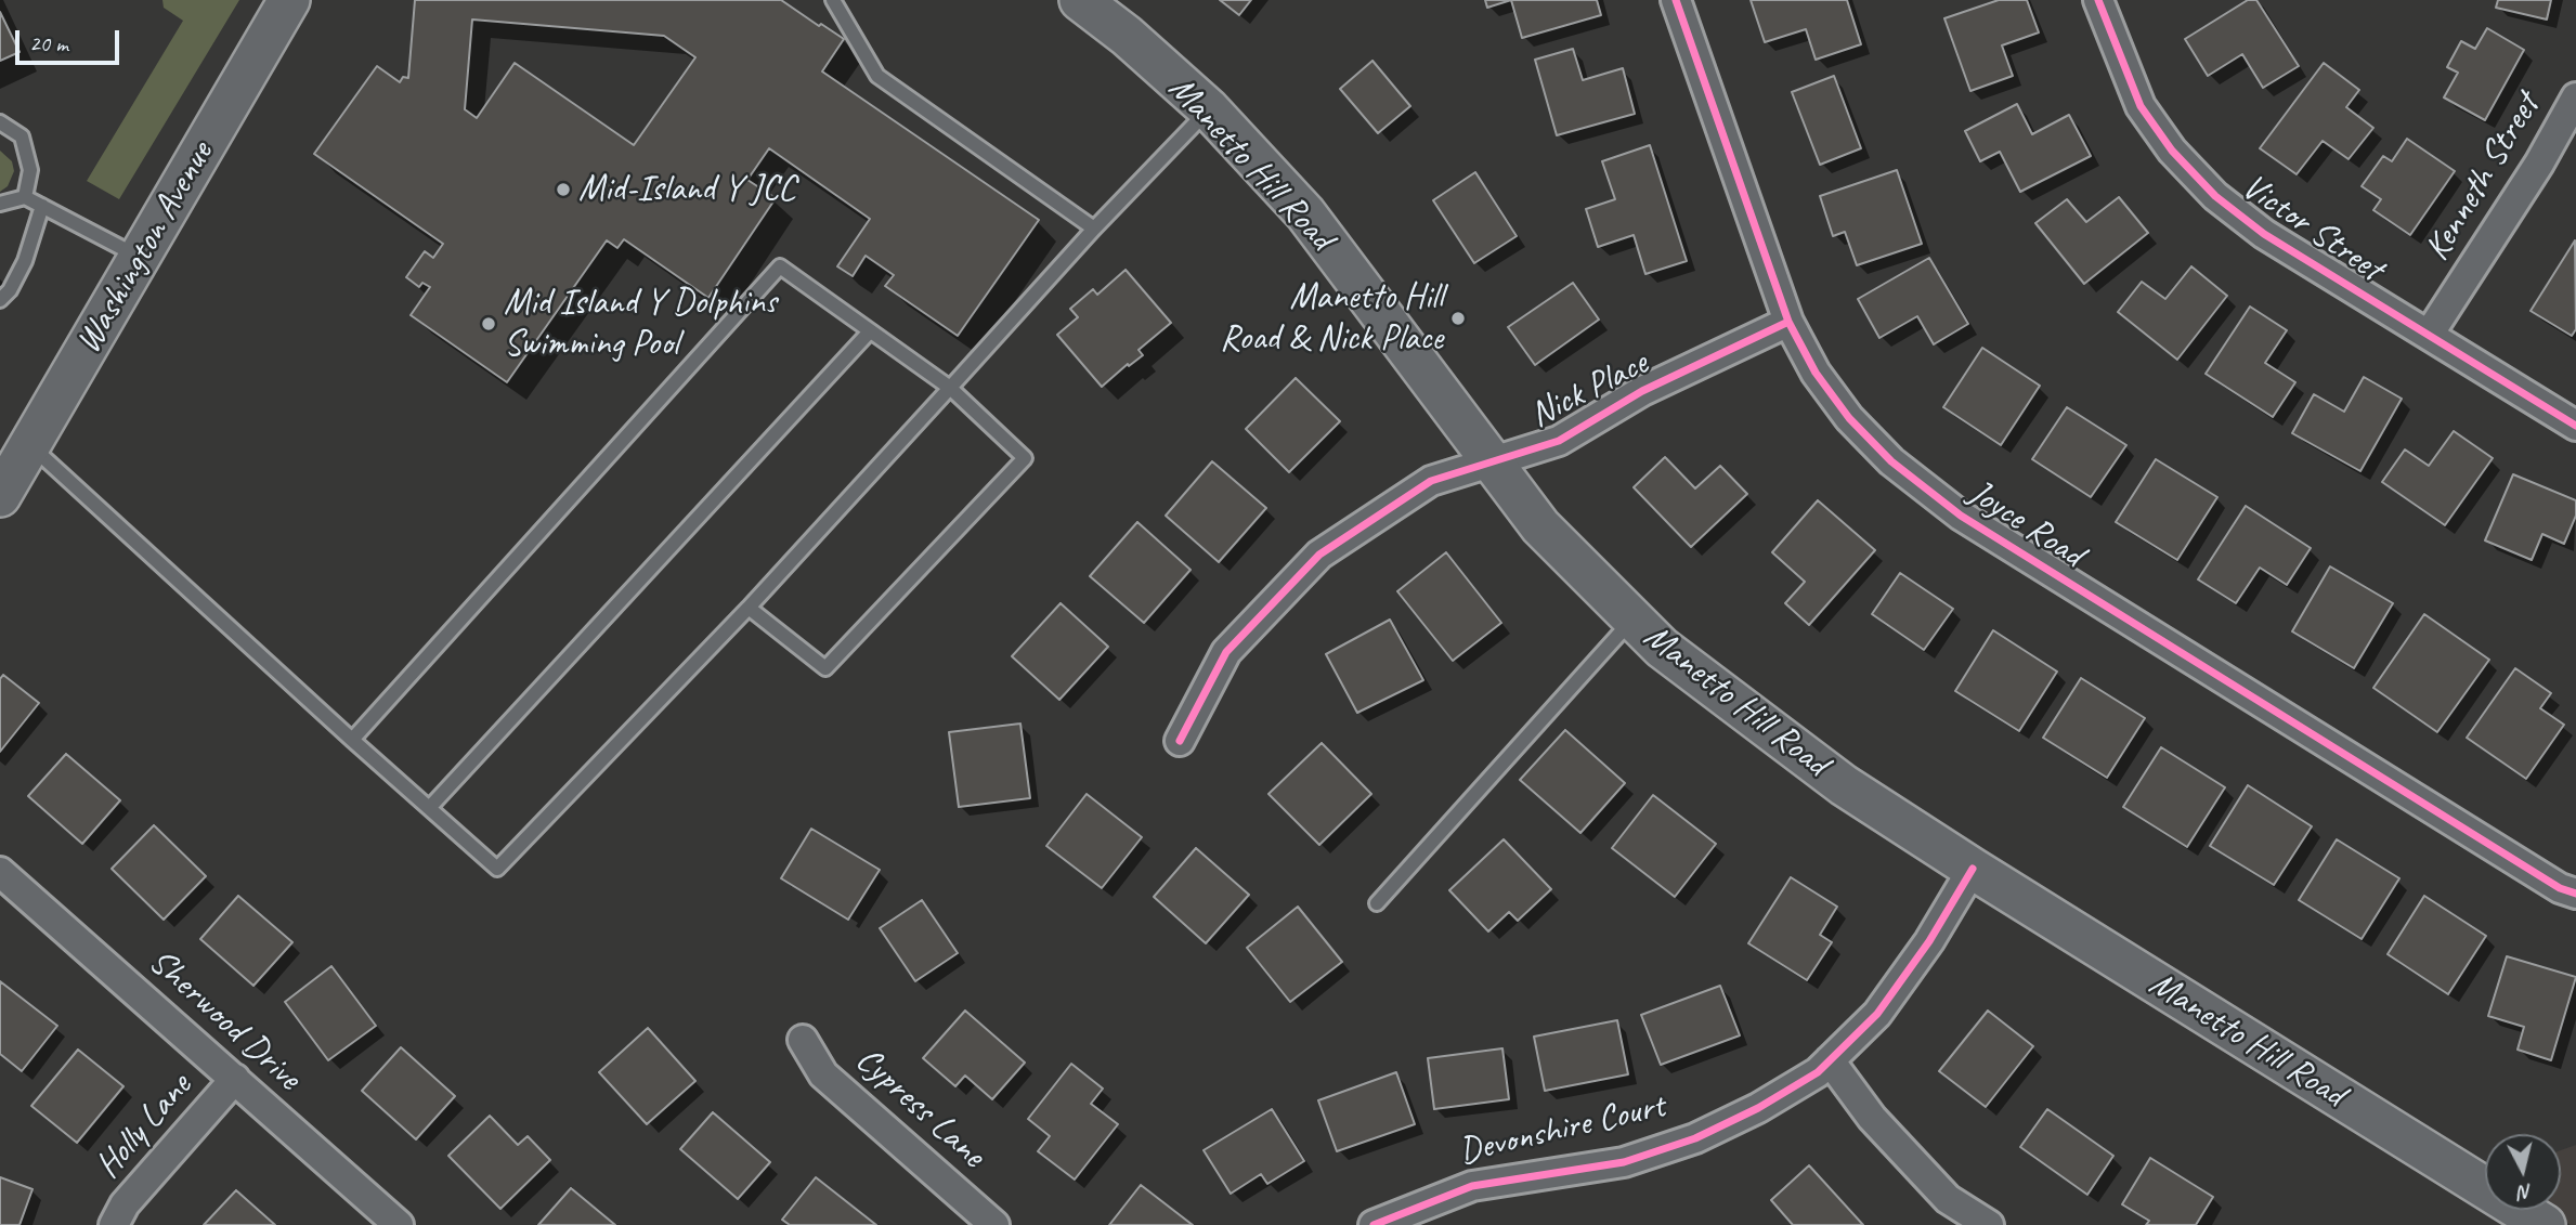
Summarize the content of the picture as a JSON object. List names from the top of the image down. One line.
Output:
{"streets":{"main road":["Manetto Hill Road","Washington Avenue"],"street":["Kenneth Street","Victor Street","Nick Place","Joyce Road","Sherwood Drive","Cypress Lane","Holly Lane","Devonshire Court"]},"crossings":[["Manetto Hill Road","Nick Place"],["Manetto Hill Road","Devonshire Court"],["Kenneth Street","Victor Street"],["Nick Place","Joyce Road"],["Sherwood Drive","Holly Lane"]],"places":["Mid-Island Y JCC","Manetto Hill Road & Nick Place","Mid Island Y Dolphins Swimming Pool"],"scale_bar":"20 m","north":"bottom"}
